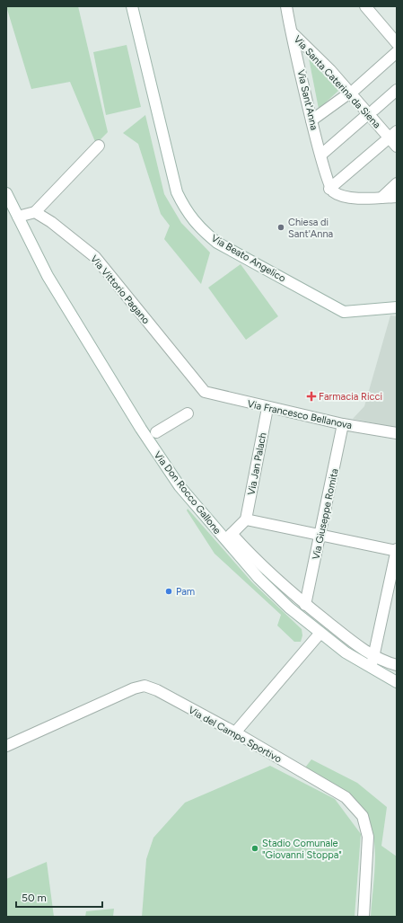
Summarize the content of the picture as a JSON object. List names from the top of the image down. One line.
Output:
{"streets":{"street":["Via Santa Caterina da Siena","Via Sant'Anna","Via Beato Angelico","Via Vittorio Pagano","Via Francesco Bellanova","Via Jan Palach","Via Don Rocco Gallone","Via Giuseppe Romita","Via del Campo Sportivo"]},"crossings":[["Via Santa Caterina da Siena","Via Sant'Anna"],["Via Vittorio Pagano","Via Francesco Bellanova"],["Via Francesco Bellanova","Via Jan Palach"],["Via Francesco Bellanova","Via Giuseppe Romita"]],"places":{"other":["Chiesa di Sant'Anna","Pam","Stadio Comunale \"Giovanni Stoppa\""],"health":["Farmacia Ricci"]},"scale_bar":"50 m"}
